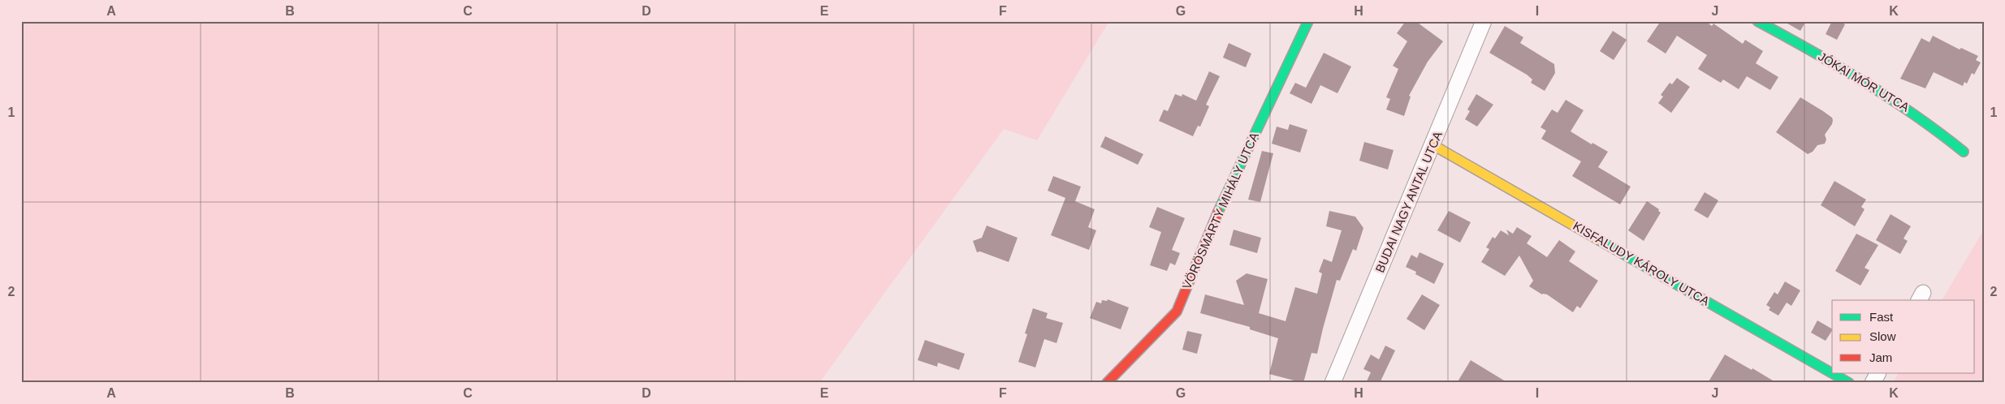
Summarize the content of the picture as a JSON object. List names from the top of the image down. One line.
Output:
{"streets":{"street":["JÓKAI MÓR UTCA","BUDAI NAGY ANTAL UTCA","VÖRÖSMARTY MIHÁLY UTCA","KISFALUDY KÁROLY UTCA"]},"crossings":[["BUDAI NAGY ANTAL UTCA","KISFALUDY KÁROLY UTCA"]],"legend":["Fast","Slow","Jam"],"grid":{"columns":["A","B","C","D","E","F","G","H","I","J","K"],"rows":["1","2"]}}
